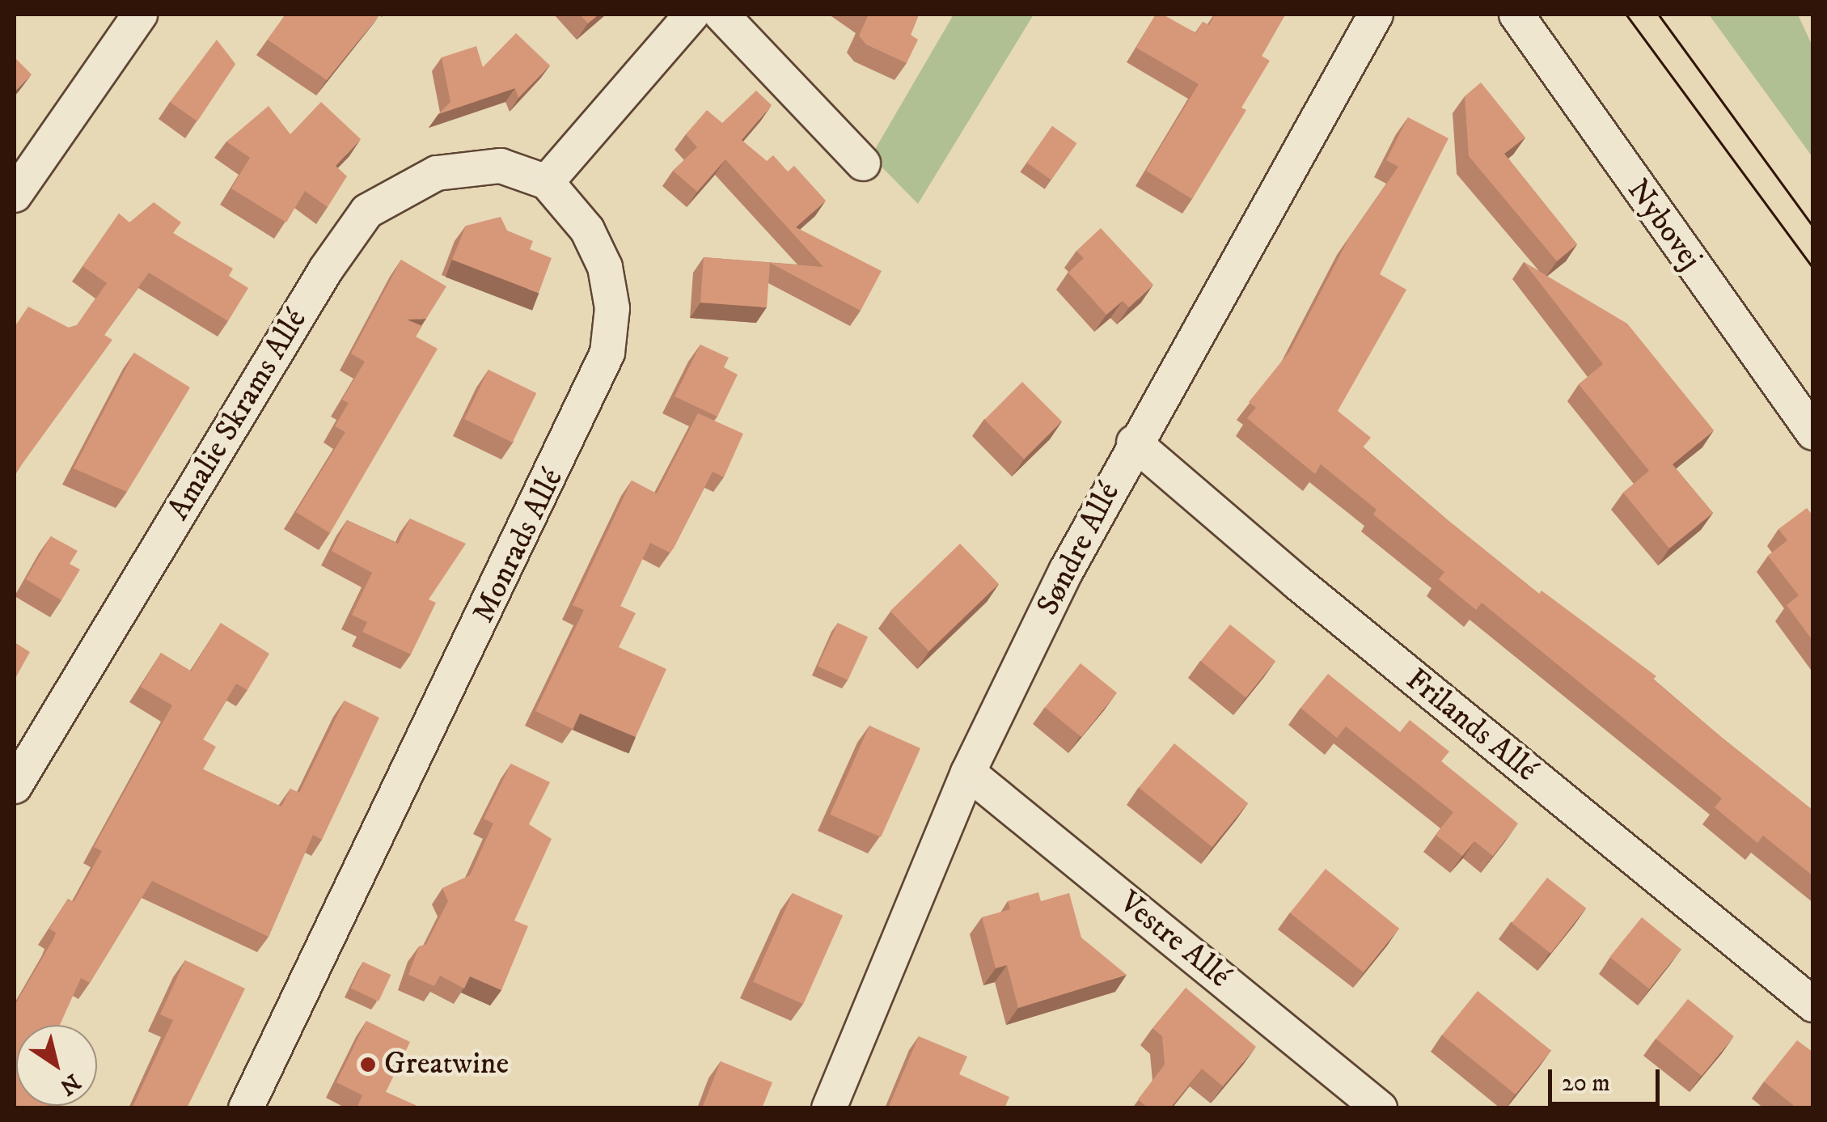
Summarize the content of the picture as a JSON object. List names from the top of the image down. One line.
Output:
{"streets":{"street":["Nybovej","Amalie Skrams Allé","Monrads Allé","Søndre Allé","Frilands Allé","Vestre Allé"]},"crossings":[["Amalie Skrams Allé","Monrads Allé"],["Søndre Allé","Frilands Allé"],["Søndre Allé","Vestre Allé"]],"places":["Greatwine"],"scale_bar":"20 m","north":"bottom right"}
